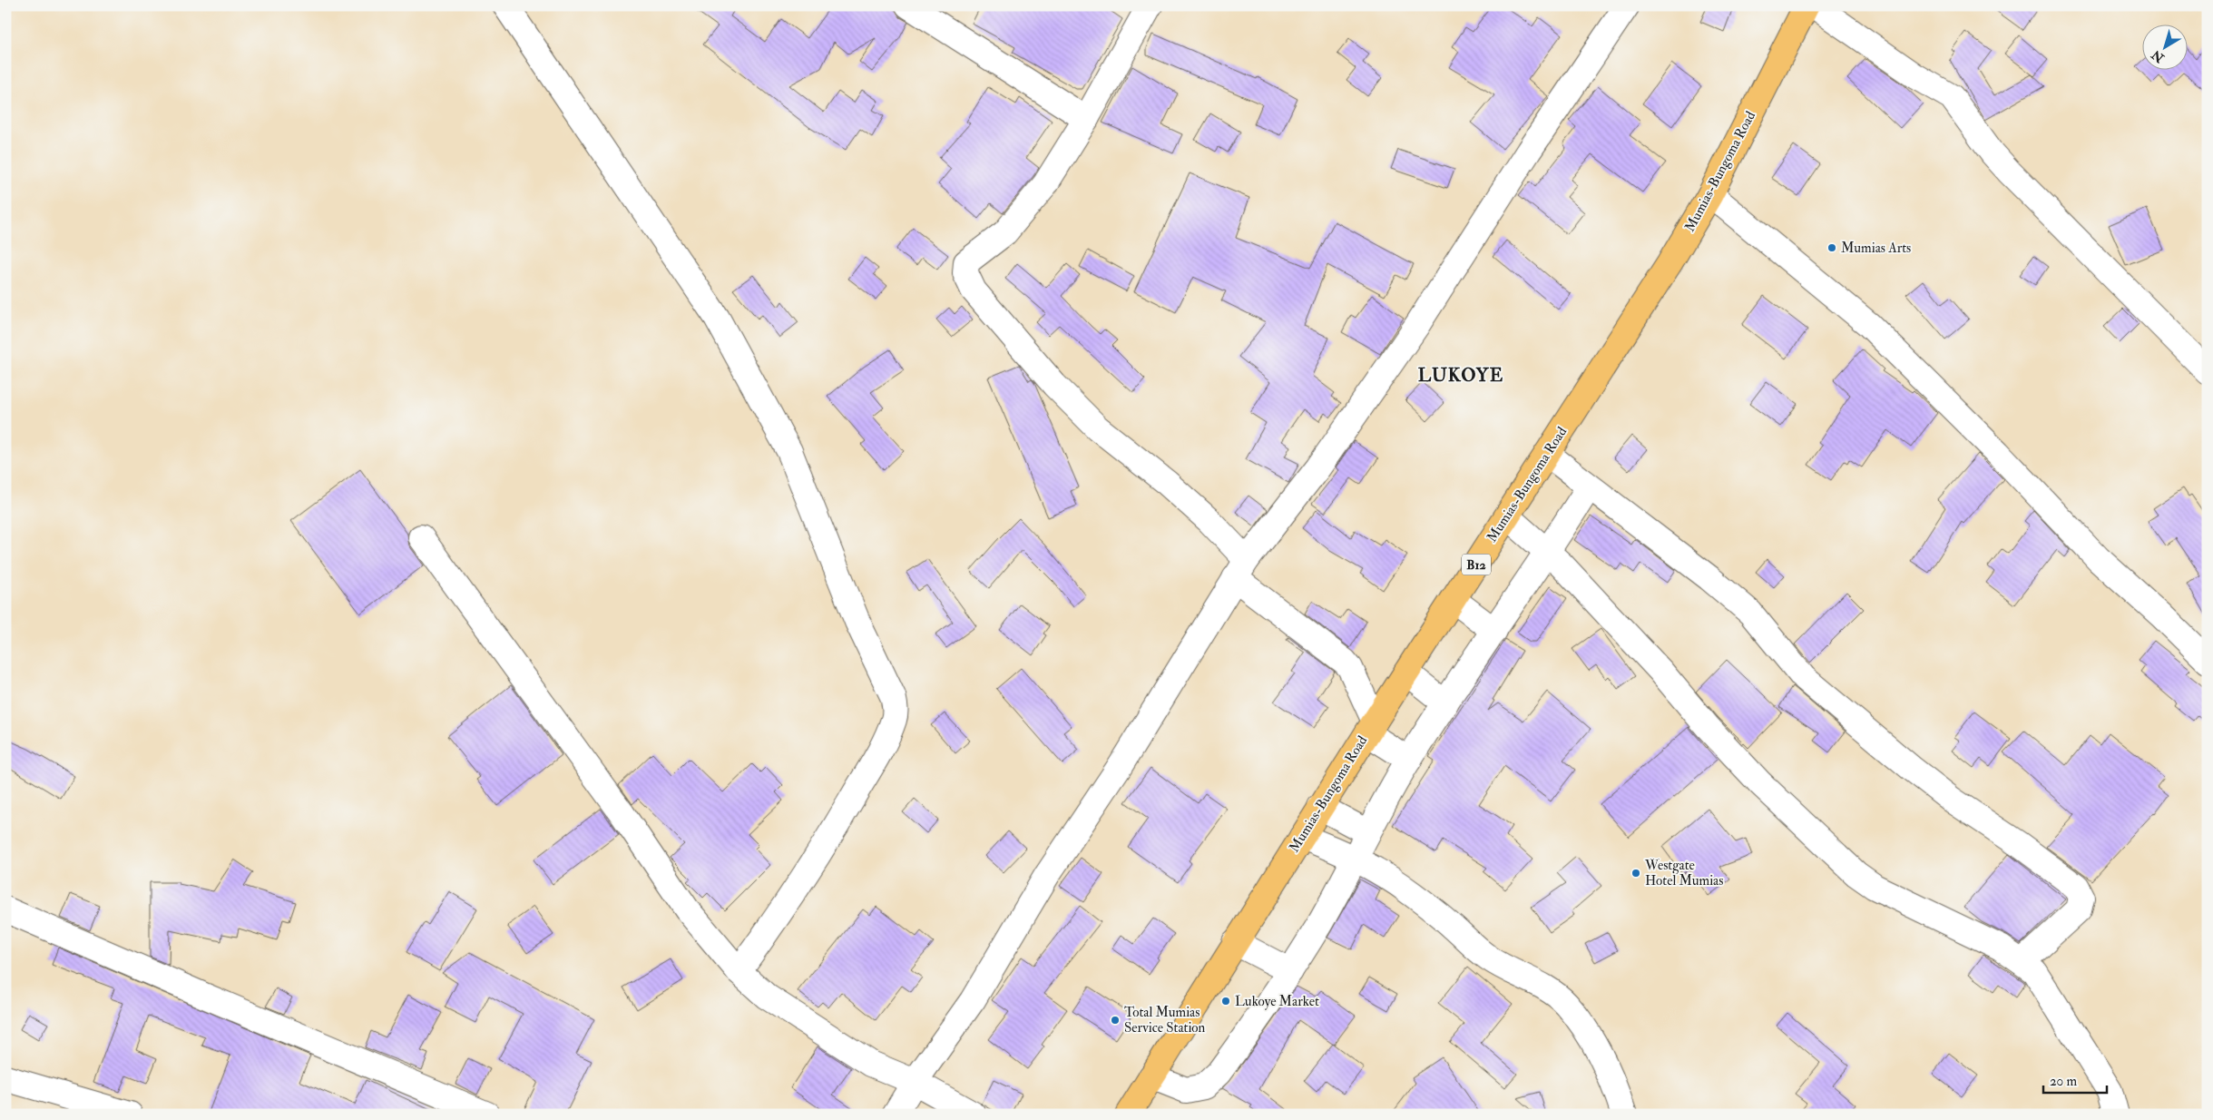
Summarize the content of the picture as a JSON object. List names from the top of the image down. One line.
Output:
{"streets":{"highway":["Mumias-Bungoma Road","B12"]},"districts":["LUKOYE"],"places":["Mumias Arts","Westgate Hotel Mumias","Lukoye Market","Total Mumias Service Station"],"scale_bar":"20 m","north":"bottom left"}
